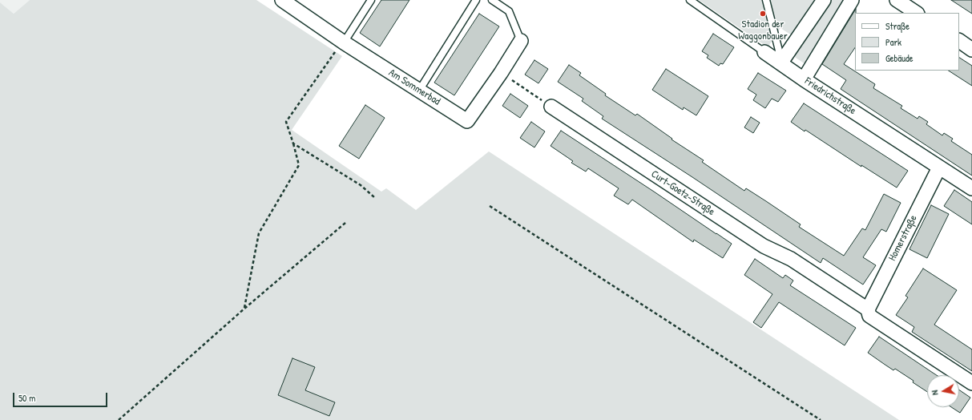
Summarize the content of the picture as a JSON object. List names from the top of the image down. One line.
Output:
{"streets":{"street":["Am Sommerbad","Friedrichstraße","Curt-Goetz-Straße","Homerstraße"]},"crossings":[["Friedrichstraße","Homerstraße"],["Curt-Goetz-Straße","Homerstraße"]],"places":["Stadion der Waggonbauer"],"legend":["Straße","Park","Gebäude"],"scale_bar":"50 m","north":"left"}
